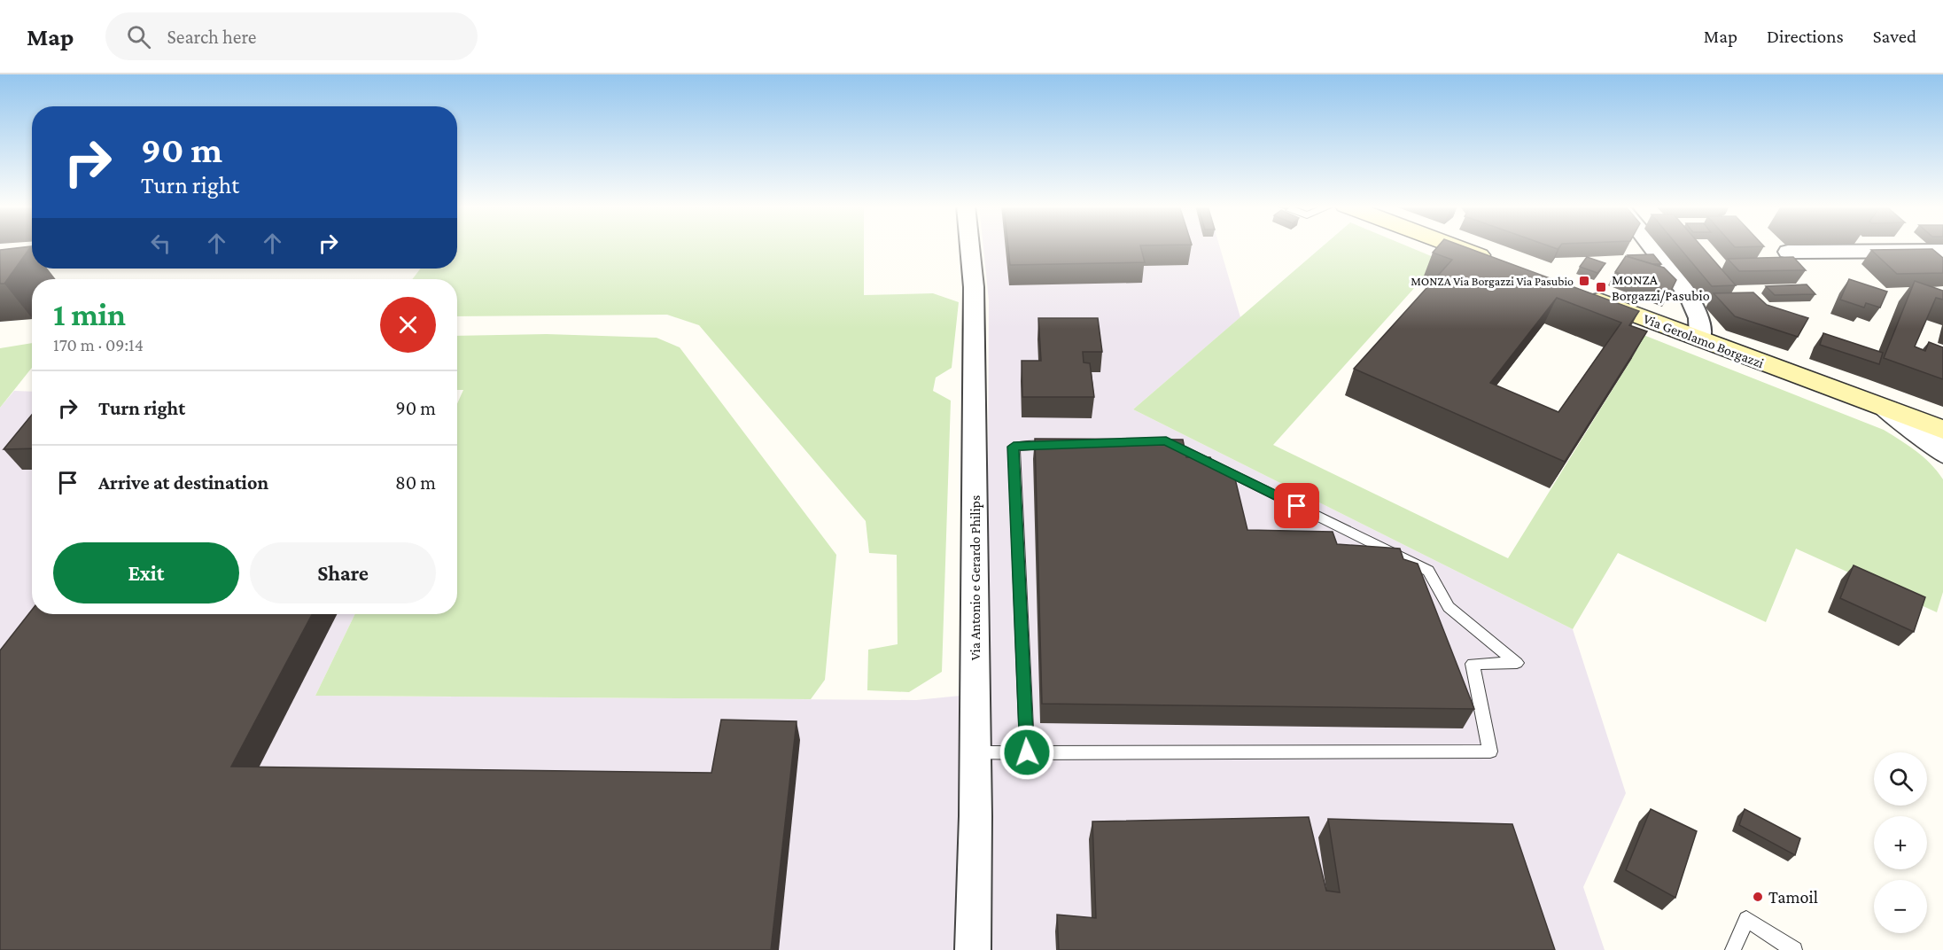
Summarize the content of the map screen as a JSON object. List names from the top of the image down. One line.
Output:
{"streets":{"main road":["Via Gerolamo Borgazzi"],"street":["Via Antonio e Gerardo Philips"]},"places":{"transit":["MONZA Via Borgazzi Via Pasubio","MONZA Borgazzi/Pasubio"],"other":["Tamoil"]},"page":{"header":"Map","search":"Search here","nav":["Map","Directions","Saved"],"turn":["90 m","Turn right"],"heading":["1 min","170 m · 09:14"],"list":[{"name":"Turn right","value":"90 m"},{"name":"Arrive at destination","value":"80 m"}],"buttons":["Exit","Share"],"map_buttons":["+","−"]}}
